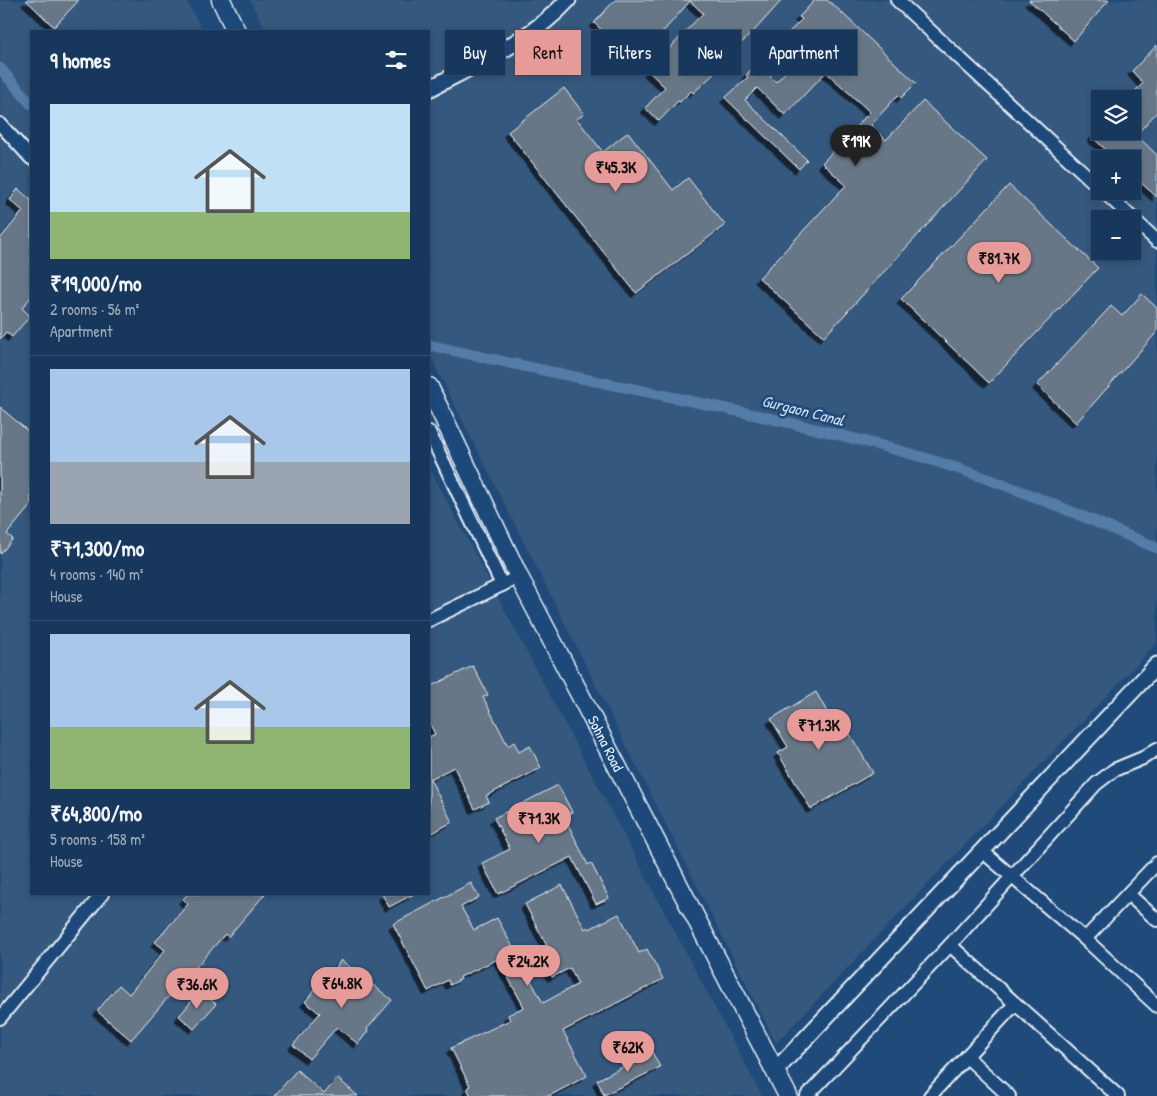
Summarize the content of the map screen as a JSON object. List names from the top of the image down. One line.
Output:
{"streets":{"main road":["Sohna Road"]},"water":["Gurgaon Canal"],"page":{"chip":["Buy","Rent","Filters","New","Apartment"],"heading":"9 homes","map_buttons":["+","−"],"list":[{"name":"₹19,000/mo","note":"2 rooms · 56 m² · Apartment"},{"name":"₹71,300/mo","note":"4 rooms · 140 m² · House"},{"name":"₹64,800/mo","note":"5 rooms · 158 m² · House"}],"price":["₹19K","₹45.3K","₹81.7K","₹71.3K","₹71.3K","₹24.2K","₹64.8K","₹36.6K","₹62K"]}}
